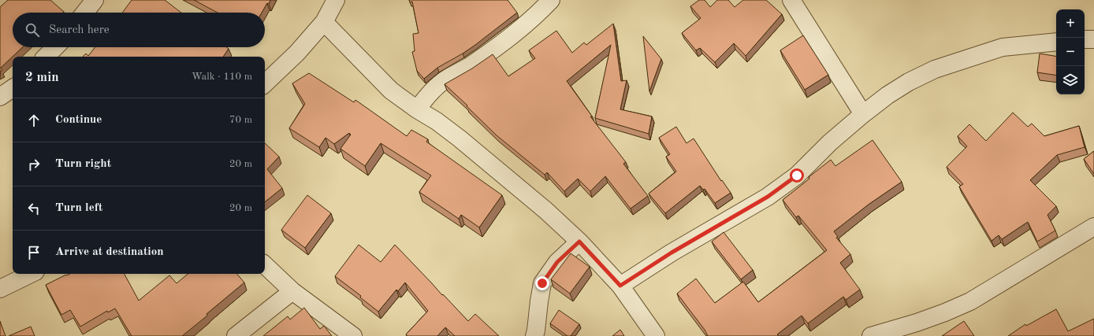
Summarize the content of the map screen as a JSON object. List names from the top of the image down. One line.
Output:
{"page":{"map_buttons":["+","−"],"search":"Search here","heading":["2 min","Walk · 110 m"],"list":[["Continue","70 m"],["Turn right","20 m"],["Turn left","20 m"],"Arrive at destination"]}}
